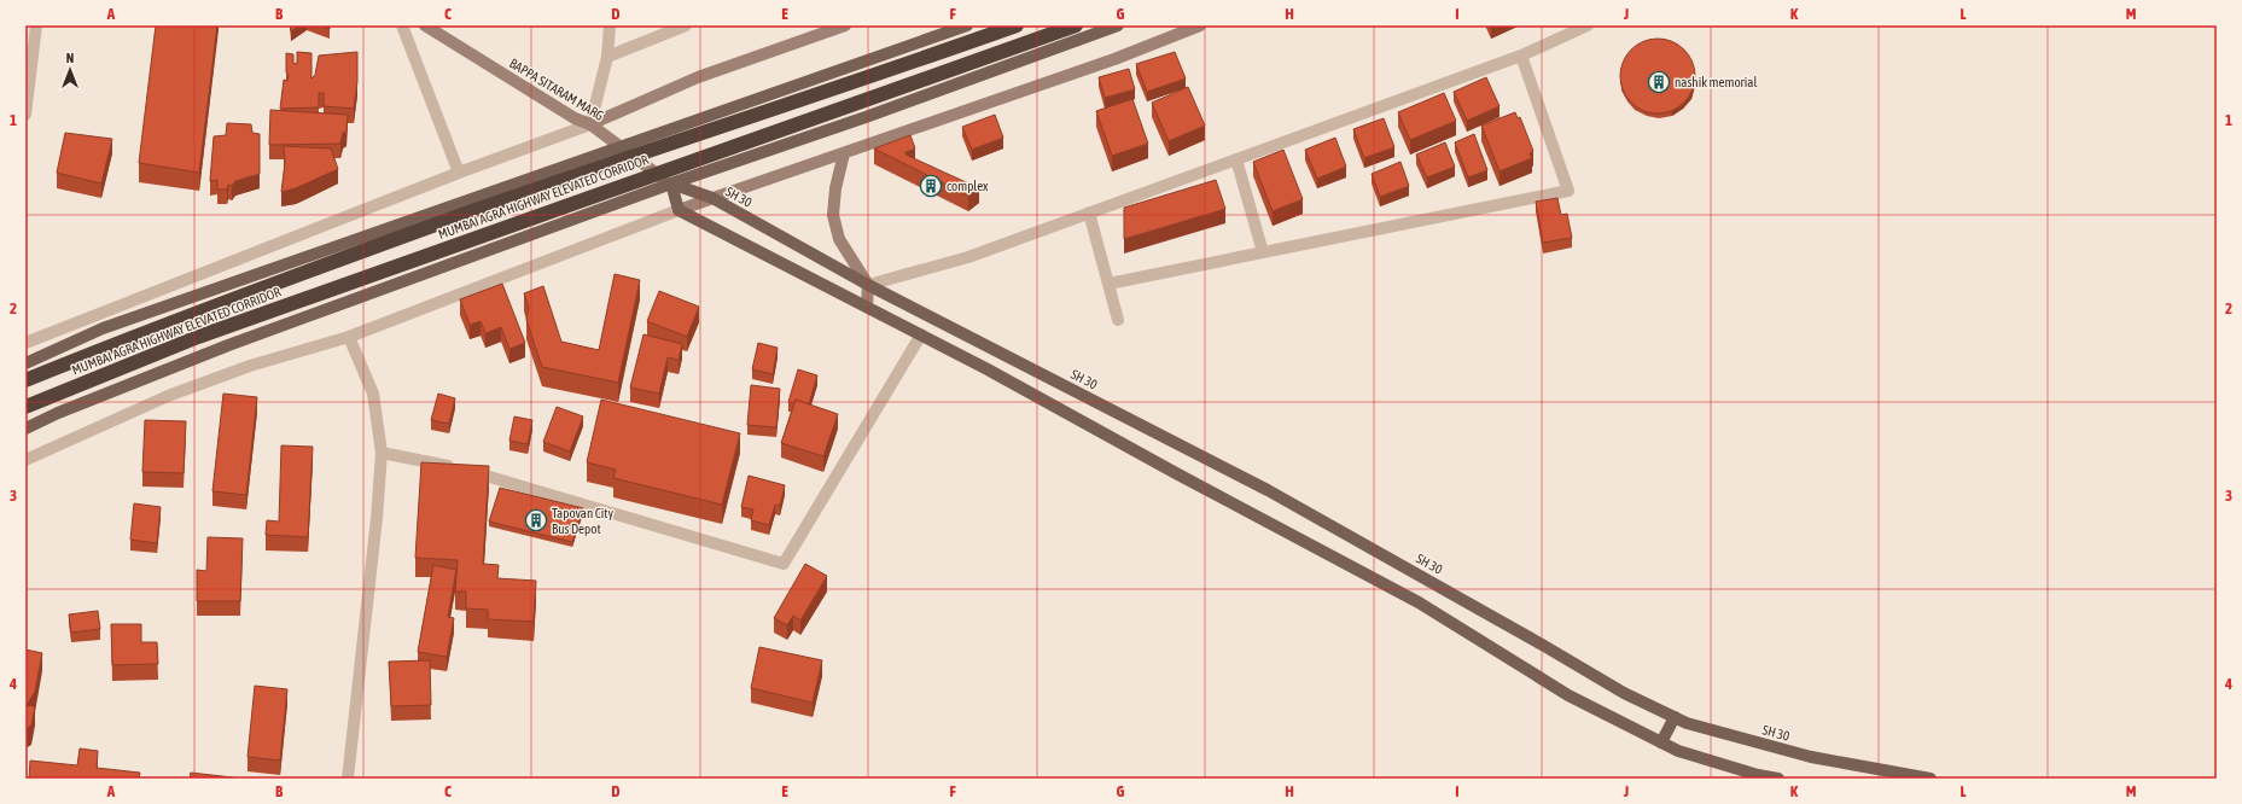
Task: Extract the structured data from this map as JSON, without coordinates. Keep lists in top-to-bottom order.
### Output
{
  "streets": {
    "highway": ["MUMBAI AGRA HIGHWAY ELEVATED CORRIDOR"],
    "main road": ["SH 30"],
    "street": ["BAPPA SITARAM MARG"]
  },
  "crossings": [
    ["BAPPA SITARAM MARG", "SH 30"]
  ],
  "places": {
    "building": ["nashik memorial", "complex", "Tapovan City Bus Depot"]
  },
  "north": "top",
  "grid": {
    "columns": [
      "A",
      "B",
      "C",
      "D",
      "E",
      "F",
      "G",
      "H",
      "I",
      "J",
      "K",
      "L",
      "M"
    ],
    "rows": [
      "1",
      "2",
      "3",
      "4"
    ]
  }
}
